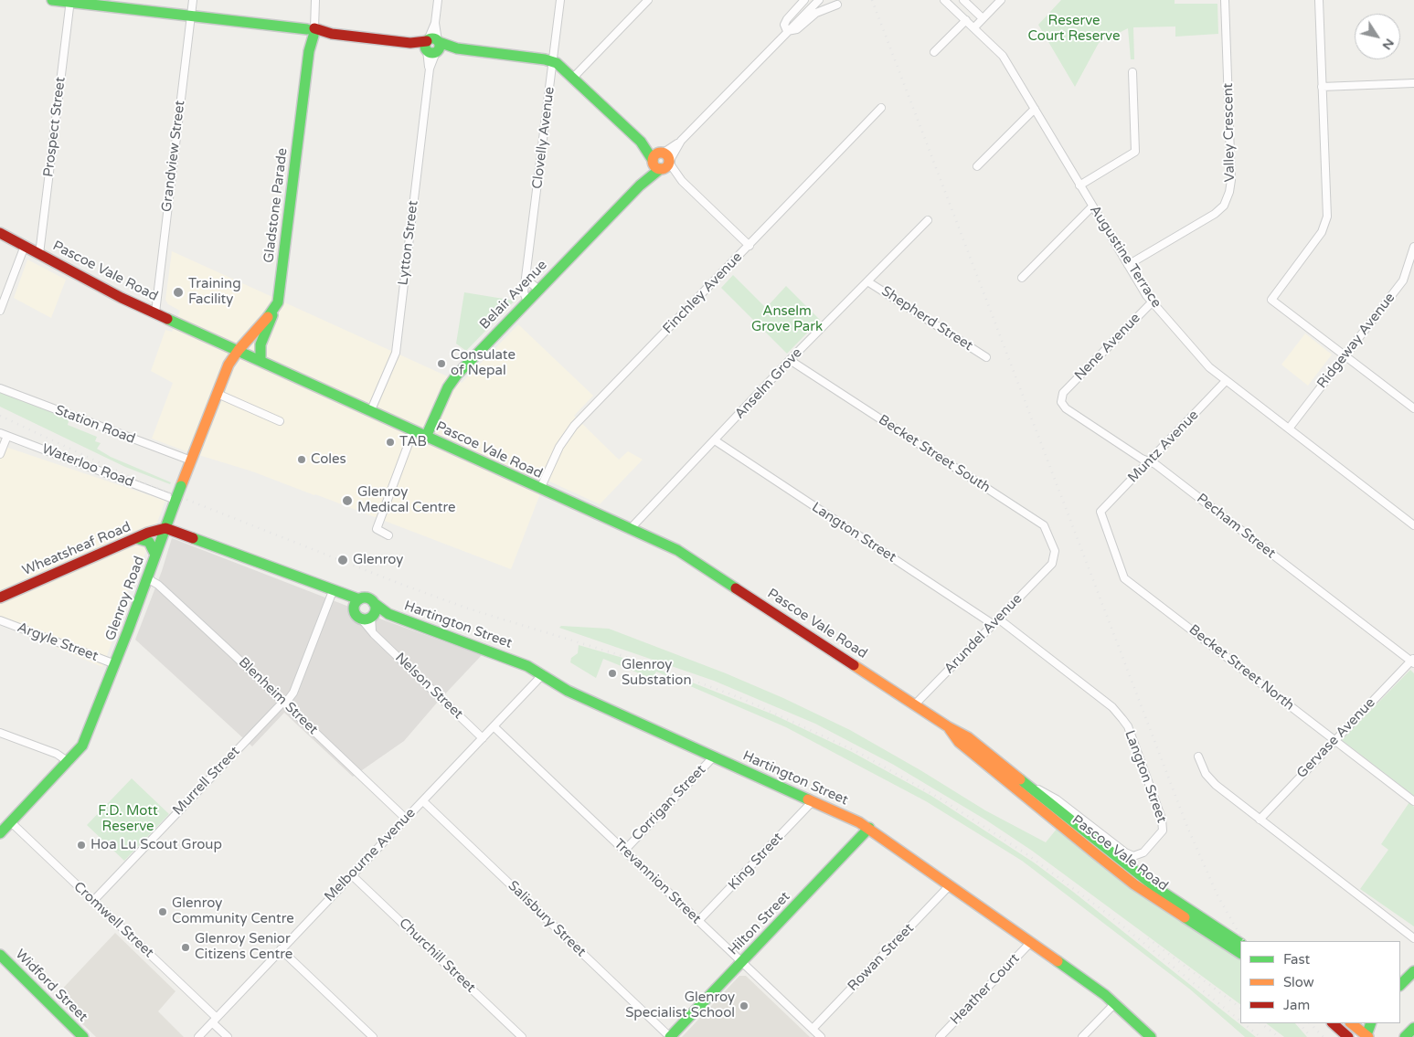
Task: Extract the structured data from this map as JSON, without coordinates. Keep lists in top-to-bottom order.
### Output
{
  "streets": {
    "main road": [
      "Gladstone Parade",
      "Pascoe Vale Road",
      "Belair Avenue",
      "Wheatsheaf Road",
      "Glenroy Road",
      "Hartington Street",
      "Hilton Street",
      "Widford Street"
    ],
    "street": [
      "Prospect Street",
      "Valley Crescent",
      "Clovelly Avenue",
      "Grandview Street",
      "Lytton Street",
      "Augustine Terrace",
      "Finchley Avenue",
      "Shepherd Street",
      "Ridgeway Avenue",
      "Nene Avenue",
      "Anselm Grove",
      "Station Road",
      "Muntz Avenue",
      "Becket Street South",
      "Waterloo Road",
      "Pecham Street",
      "Langton Street",
      "Arundel Avenue",
      "Argyle Street",
      "Becket Street North",
      "Nelson Street",
      "Blenheim Street",
      "Gervase Avenue",
      "Murrell Street",
      "Corrigan Street",
      "Melbourne Avenue",
      "King Street",
      "Trevannion Street",
      "Salisbury Street",
      "Cromwell Street",
      "Churchill Street",
      "Rowan Street",
      "Heather Court"
    ]
  },
  "crossings": [
    ["Prospect Street", "Pascoe Vale Road"],
    ["Valley Crescent", "Augustine Terrace"],
    ["Clovelly Avenue", "Belair Avenue"],
    ["Grandview Street", "Pascoe Vale Road"],
    ["Gladstone Parade", "Pascoe Vale Road"],
    ["Gladstone Parade", "Glenroy Road"],
    ["Lytton Street", "Pascoe Vale Road"],
    ["Augustine Terrace", "Ridgeway Avenue"],
    ["Augustine Terrace", "Nene Avenue"],
    ["Augustine Terrace", "Muntz Avenue"],
    ["Pascoe Vale Road", "Finchley Avenue"],
    ["Pascoe Vale Road", "Belair Avenue"],
    ["Pascoe Vale Road", "Anselm Grove"],
    ["Pascoe Vale Road", "Langton Street"],
    ["Pascoe Vale Road", "Glenroy Road"],
    ["Pascoe Vale Road", "Arundel Avenue"],
    ["Shepherd Street", "Anselm Grove"],
    ["Nene Avenue", "Pecham Street"],
    ["Anselm Grove", "Becket Street South"],
    ["Anselm Grove", "Langton Street"],
    ["Station Road", "Glenroy Road"],
    ["Muntz Avenue", "Pecham Street"],
    ["Muntz Avenue", "Becket Street North"],
    ["Becket Street South", "Arundel Avenue"],
    ["Waterloo Road", "Glenroy Road"],
    ["Pecham Street", "Gervase Avenue"],
    ["Langton Street", "Arundel Avenue"],
    ["Wheatsheaf Road", "Glenroy Road"],
    ["Glenroy Road", "Argyle Street"],
    ["Glenroy Road", "Blenheim Street"],
    ["Glenroy Road", "Cromwell Street"],
    ["Hartington Street", "Nelson Street"],
    ["Hartington Street", "Corrigan Street"],
    ["Hartington Street", "Melbourne Avenue"],
    ["Hartington Street", "King Street"],
    ["Hartington Street", "Hilton Street"],
    ["Hartington Street", "Rowan Street"],
    ["Hartington Street", "Heather Court"],
    ["Becket Street North", "Gervase Avenue"],
    ["Nelson Street", "Melbourne Avenue"],
    ["Blenheim Street", "Murrell Street"],
    ["Blenheim Street", "Melbourne Avenue"],
    ["Murrell Street", "Cromwell Street"],
    ["Corrigan Street", "Trevannion Street"],
    ["Melbourne Avenue", "Trevannion Street"],
    ["Melbourne Avenue", "Salisbury Street"],
    ["Melbourne Avenue", "Cromwell Street"],
    ["Melbourne Avenue", "Churchill Street"],
    ["King Street", "Trevannion Street"],
    ["Trevannion Street", "Hilton Street"],
    ["Trevannion Street", "Rowan Street"],
    ["Salisbury Street", "Hilton Street"]
  ],
  "parks": ["Reserve Court Reserve", "Anselm Grove Park", "F.D. Mott Reserve"],
  "places": [
    "Training Facility",
    "Consulate of Nepal",
    "TAB",
    "Coles",
    "Glenroy Medical Centre",
    "Glenroy",
    "Glenroy Substation",
    "Hoa Lu Scout Group",
    "Glenroy Community Centre",
    "Glenroy Senior Citizens Centre",
    "Glenroy Specialist School"
  ],
  "legend": ["Fast", "Slow", "Jam"],
  "north": "bottom right"
}
